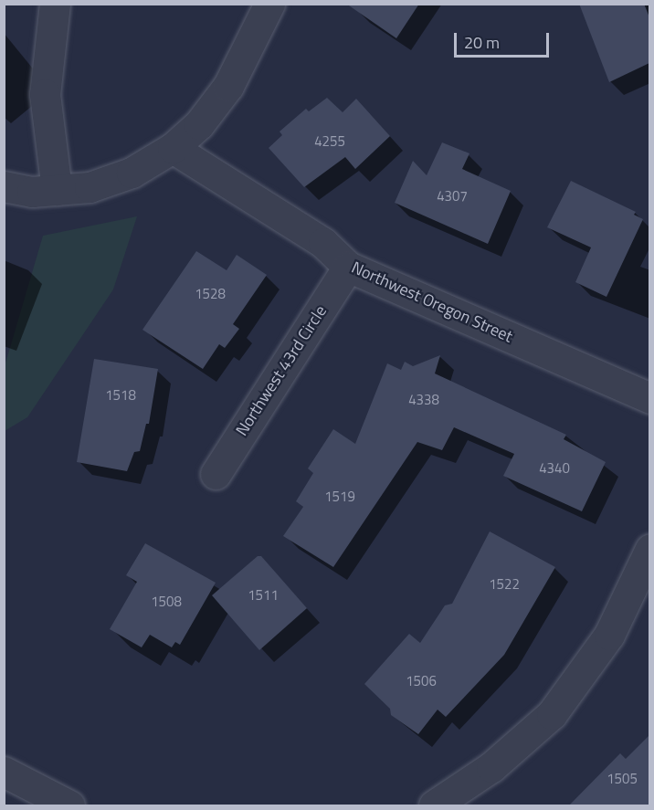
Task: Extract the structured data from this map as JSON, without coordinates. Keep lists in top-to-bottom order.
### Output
{
  "streets": {
    "street": ["Northwest Oregon Street", "Northwest 43rd Circle"]
  },
  "crossings": [
    ["Northwest Oregon Street", "Northwest 43rd Circle"]
  ],
  "house_numbers": [
    "4255",
    "4307",
    "1528",
    "1518",
    "4338",
    "4340",
    "1519",
    "1522",
    "1511",
    "1508",
    "1506",
    "1505"
  ],
  "scale_bar": "20 m"
}
